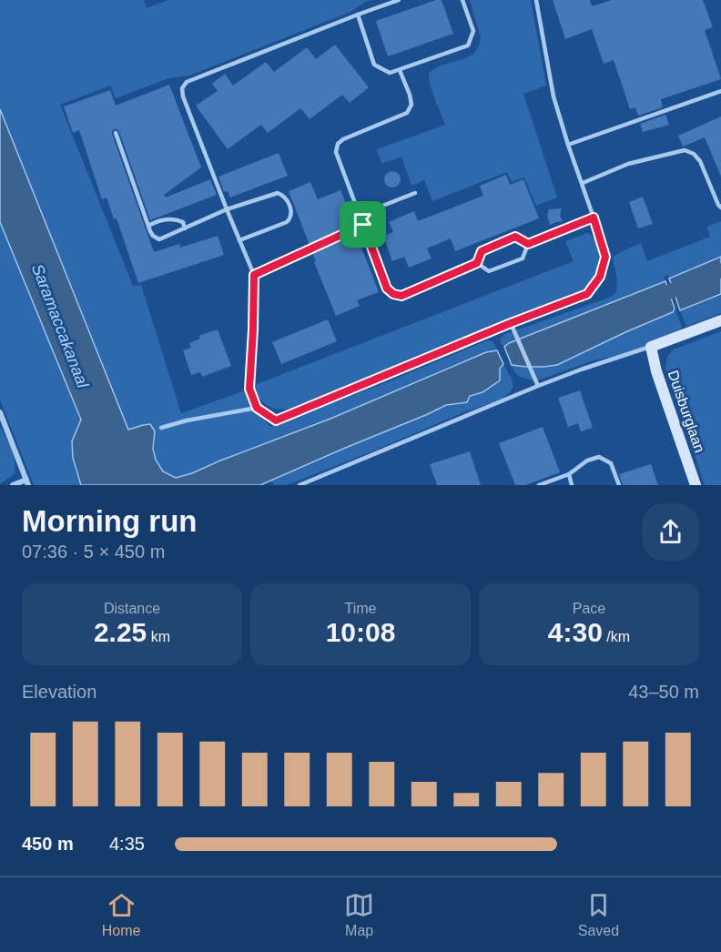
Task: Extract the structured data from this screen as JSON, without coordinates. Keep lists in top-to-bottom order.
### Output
{
  "streets": {
    "street": ["Duisburglaan"]
  },
  "water": ["Saramaccakanaal"],
  "page": {
    "heading": ["Morning run", "07:36 · 5 × 450 m"],
    "stats": [
      ["Distance", "2.25 km"],
      ["Time", "10:08"],
      ["Pace", "4:30 /km"]
    ],
    "chart": ["Elevation", "43–50 m"],
    "list": [
      {
        "name": "450 m",
        "note": "4:35"
      }
    ],
    "tabs": ["Home", "Map", "Saved"]
  }
}
